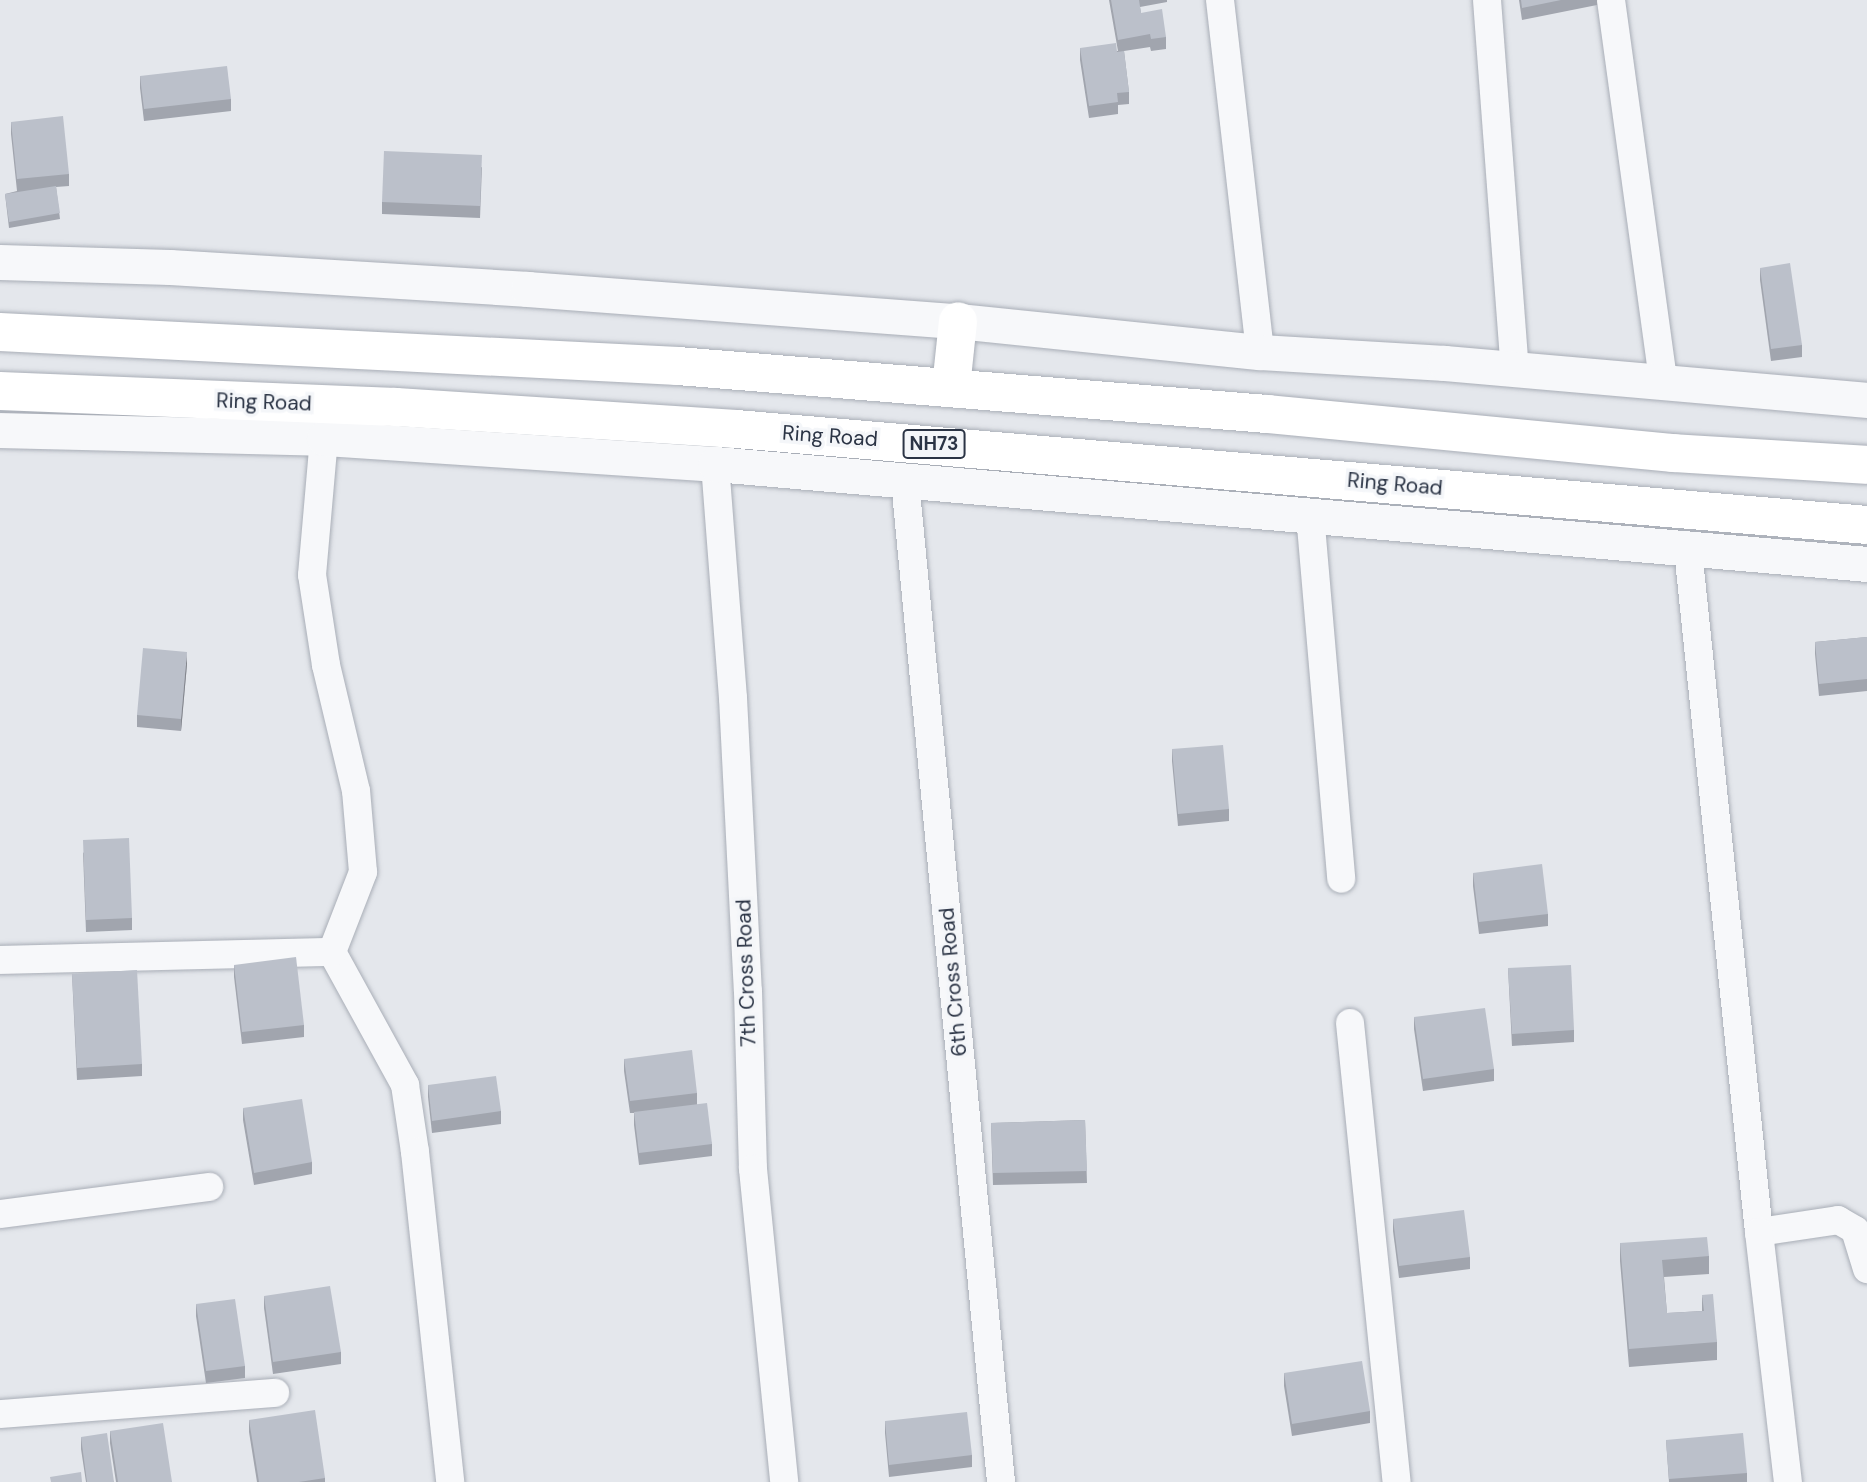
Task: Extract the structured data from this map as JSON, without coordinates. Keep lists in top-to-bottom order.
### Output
{
  "streets": {
    "highway": ["Ring Road", "NH73"],
    "street": ["7th Cross Road", "6th Cross Road"]
  }
}
